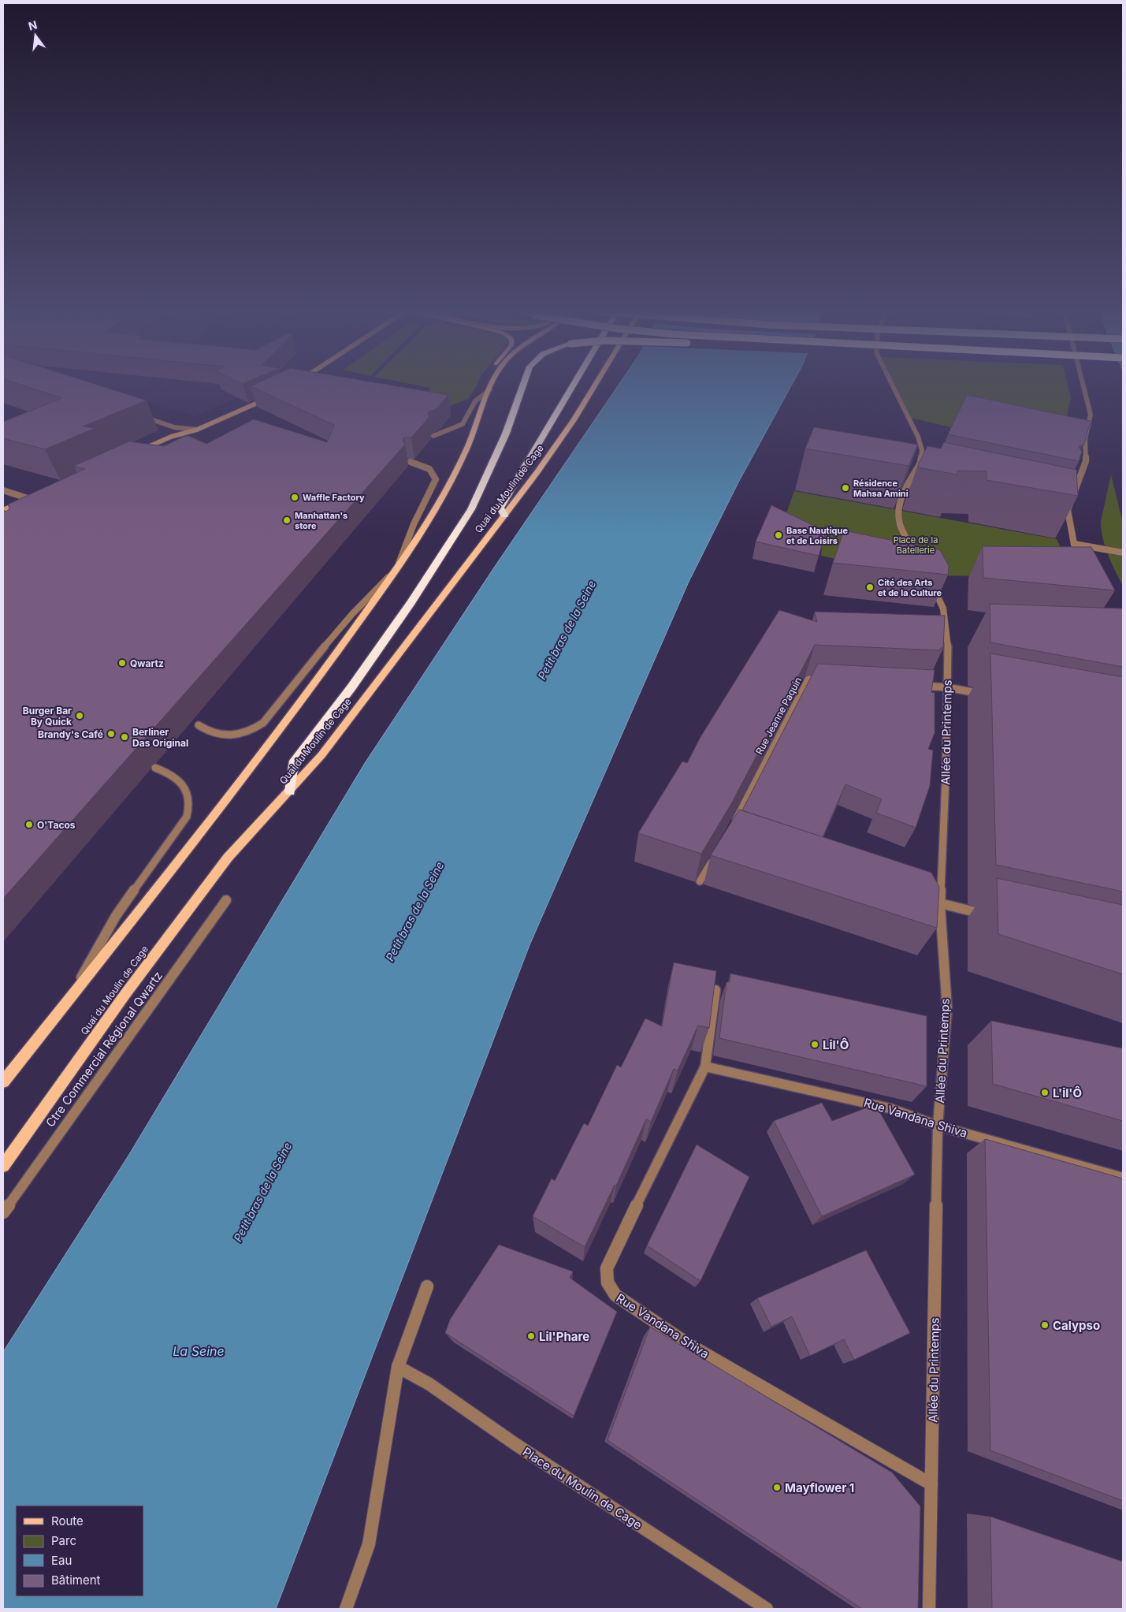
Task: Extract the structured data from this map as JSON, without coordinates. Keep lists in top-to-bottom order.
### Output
{
  "streets": {
    "main road": ["Quai du Moulin de Cage"],
    "street": [
      "Rue Jeanne Paquin",
      "Allée du Printemps",
      "Ctre Commercial Régional Qwartz",
      "Rue Vandana Shiva",
      "Place du Moulin de Cage"
    ]
  },
  "crossings": [
    ["Allée du Printemps", "Rue Vandana Shiva"]
  ],
  "water": ["Petit bras de la Seine", "La Seine"],
  "parks": ["Place de la Batellerie"],
  "places": [
    "Résidence Mahsa Amini",
    "Waffle Factory",
    "Manhattan's store",
    "Base Nautique et de Loisirs",
    "Cité des Arts et de la Culture",
    "Qwartz",
    "Burger Bar By Quick",
    "Brandy's Café",
    "Berliner Das Original",
    "O'Tacos",
    "Lil'Ô",
    "L'il'Ô",
    "Calypso",
    "Lil'Phare",
    "Mayflower 1"
  ],
  "legend": [
    "Route",
    "Parc",
    "Eau",
    "Bâtiment"
  ],
  "north": "top"
}
